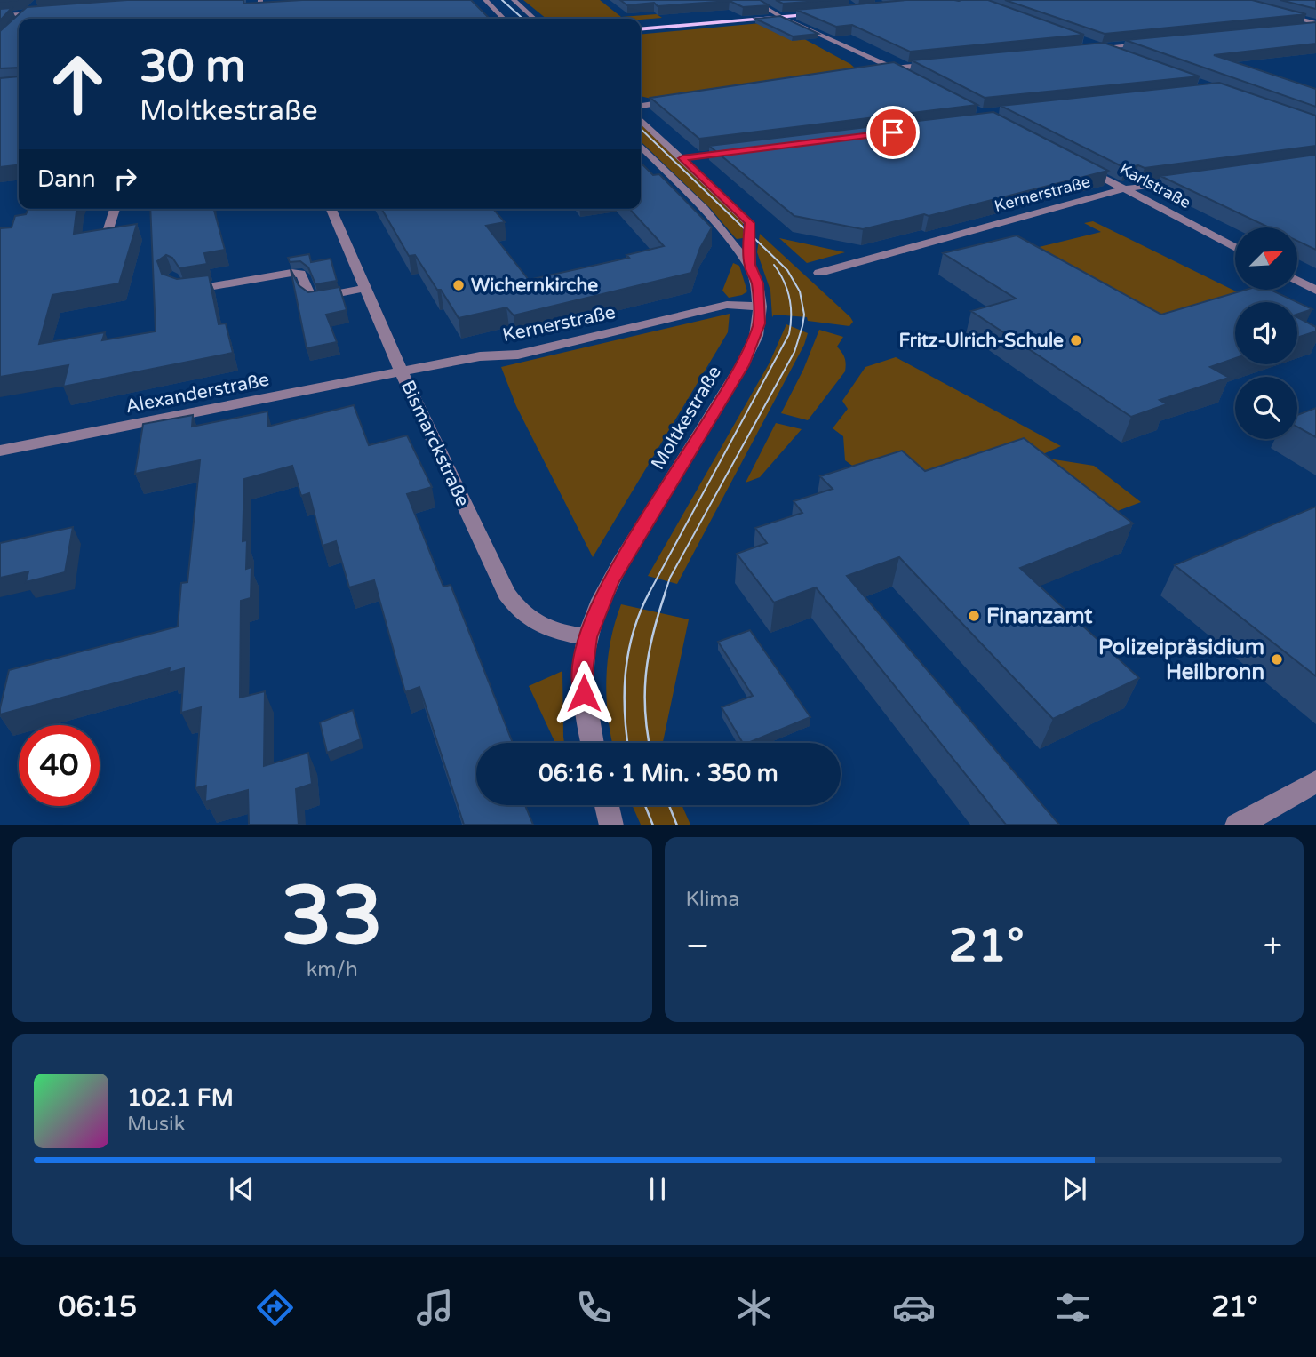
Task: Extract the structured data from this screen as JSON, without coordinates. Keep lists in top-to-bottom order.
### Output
{
  "streets": {
    "street": [
      "Karlstraße",
      "Kernerstraße",
      "Alexanderstraße",
      "Moltkestraße",
      "Bismarckstraße"
    ]
  },
  "crossings": [
    ["Karlstraße", "Kernerstraße"],
    ["Kernerstraße", "Alexanderstraße"],
    ["Kernerstraße", "Moltkestraße"],
    ["Kernerstraße", "Bismarckstraße"],
    ["Alexanderstraße", "Bismarckstraße"],
    ["Moltkestraße", "Bismarckstraße"]
  ],
  "places": [
    "Wichernkirche",
    "Fritz-Ulrich-Schule",
    "Finanzamt",
    "Polizeipräsidium Heilbronn"
  ],
  "north": "top right",
  "page": {
    "turn": ["30 m", "Moltkestraße"],
    "then": "Dann",
    "limit": "40",
    "trip": "06:16 · 1 Min. · 350 m",
    "tile": [
      ["33", "km/h"],
      "Klima"
    ],
    "heat": ["−", "21°", "+"],
    "song": ["102.1 FM", "Musik"],
    "tabs": ["06:15", "21°"]
  }
}
